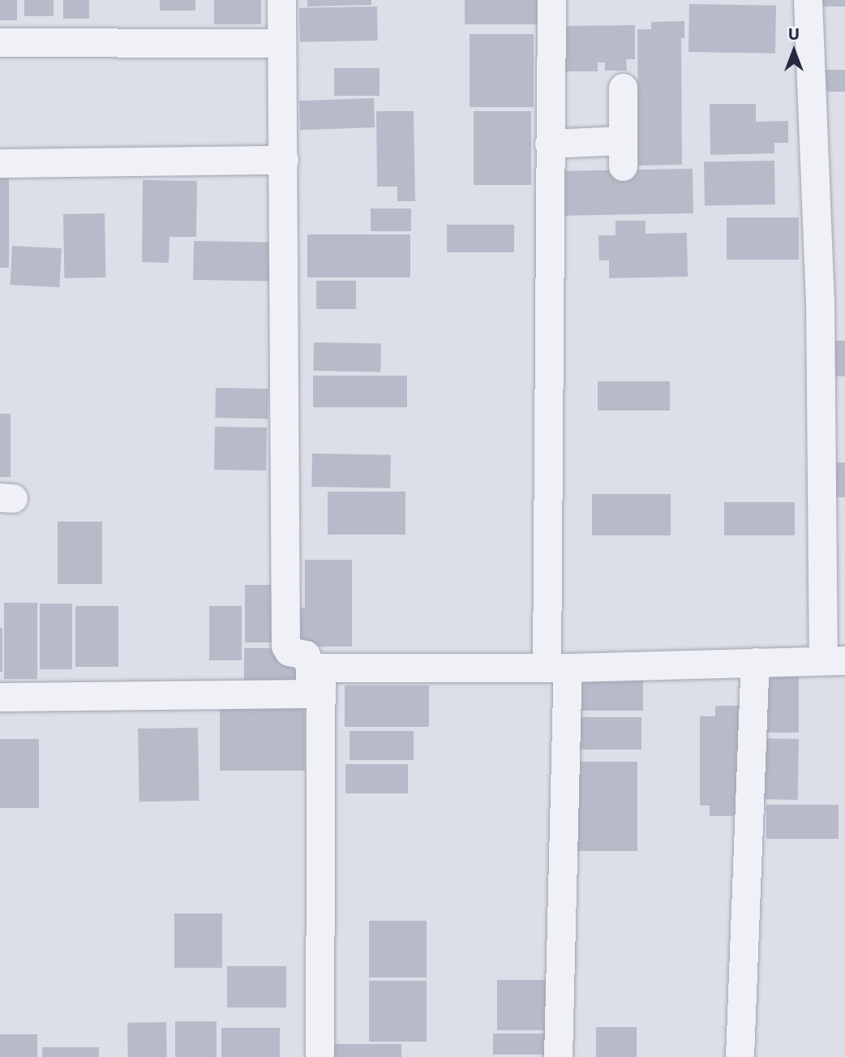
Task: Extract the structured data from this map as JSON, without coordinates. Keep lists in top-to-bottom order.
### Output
{
  "north": "top"
}
